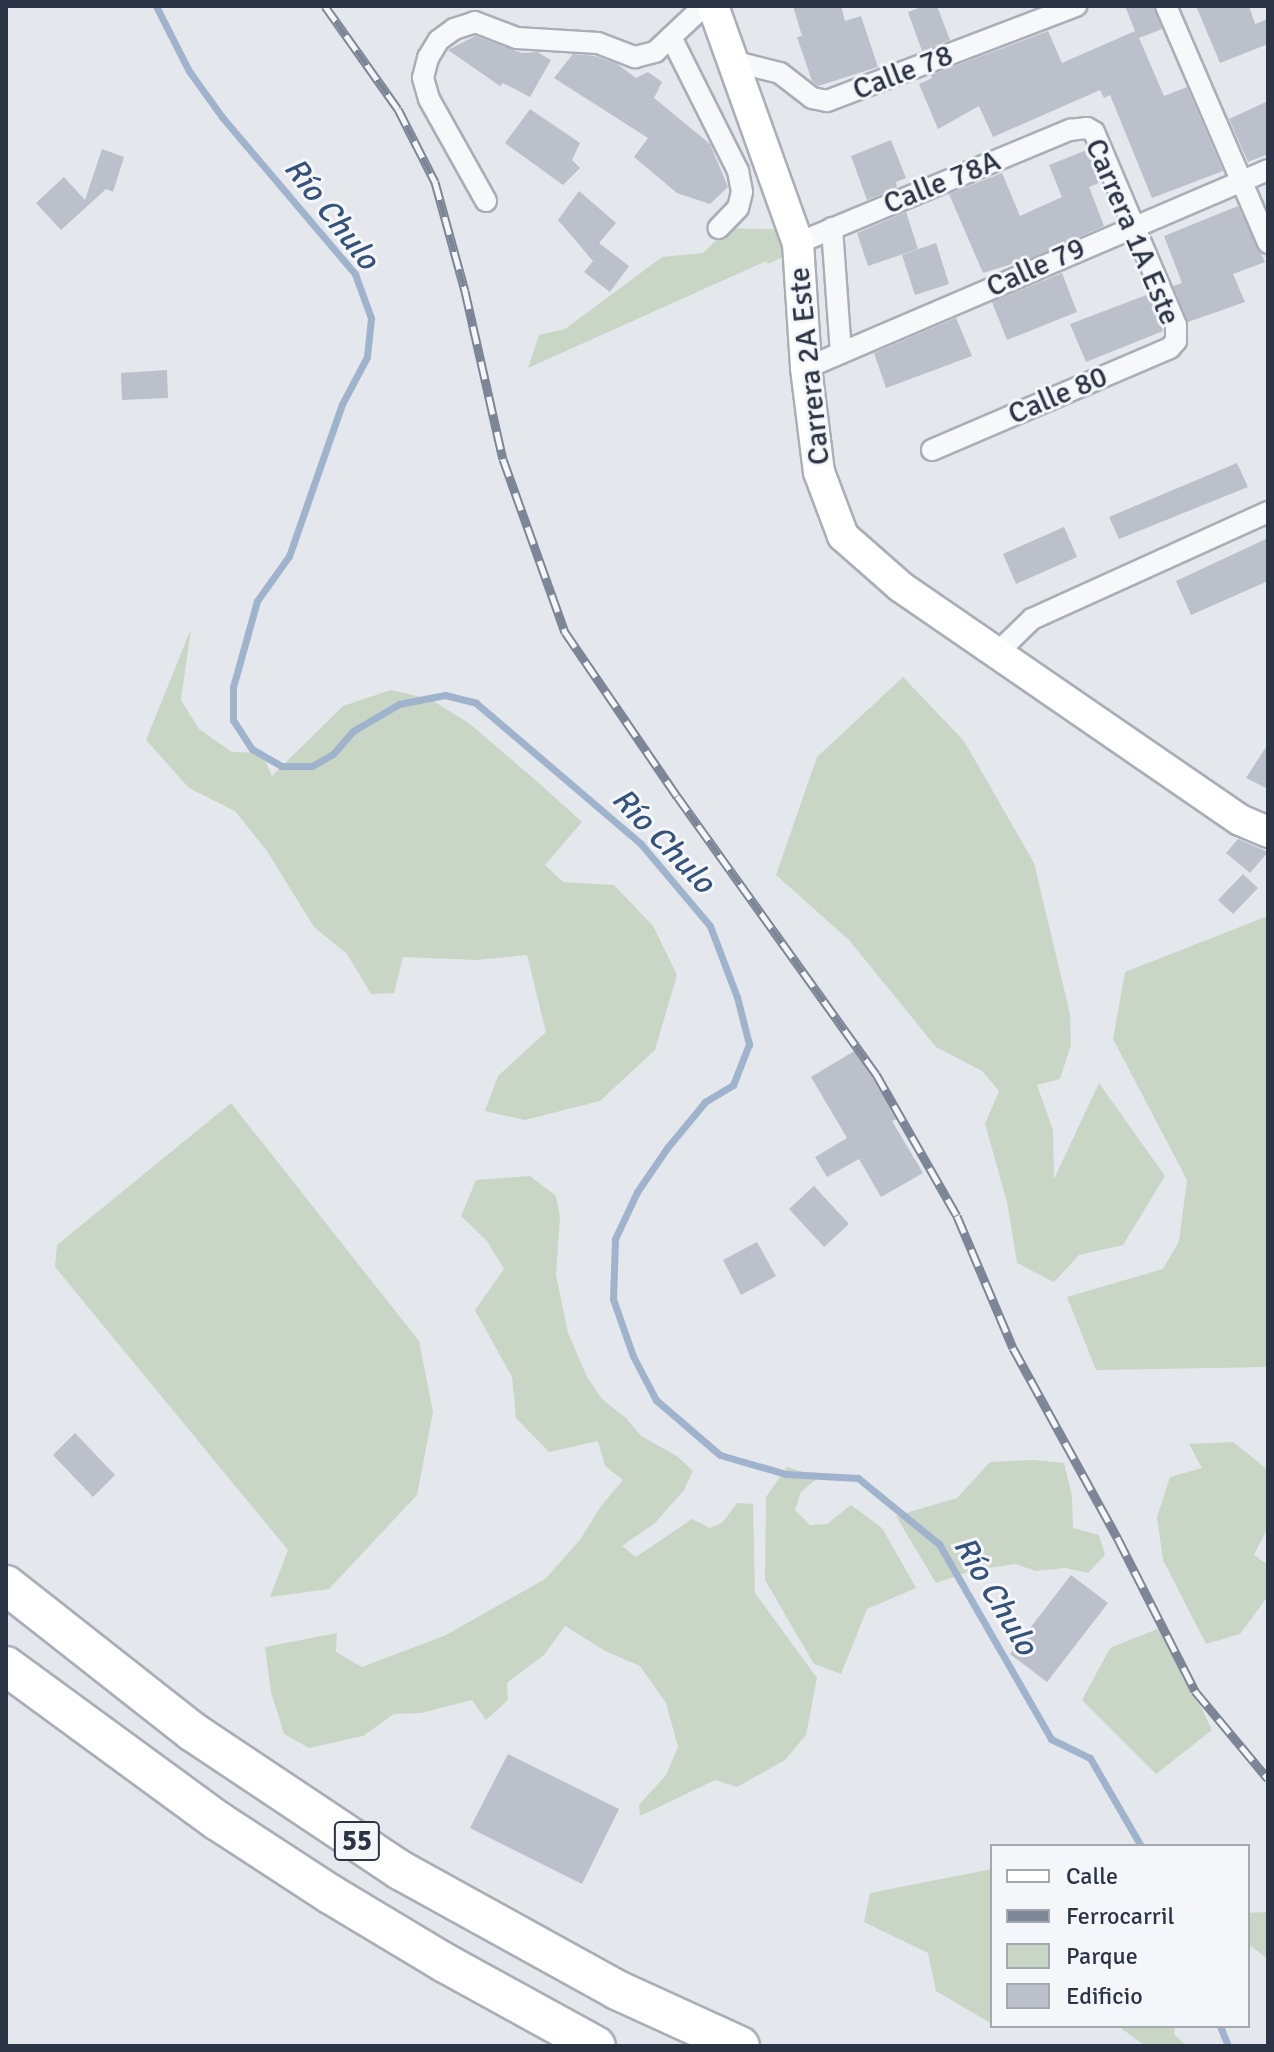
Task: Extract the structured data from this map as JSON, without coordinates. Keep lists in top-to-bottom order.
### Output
{
  "streets": {
    "highway": ["55"],
    "street": [
      "Calle 78",
      "Calle 78A",
      "Carrera 1A Este",
      "Calle 79",
      "Carrera 2A Este",
      "Calle 80"
    ]
  },
  "crossings": [
    ["Calle 78", "Carrera 2A Este"],
    ["Calle 78A", "Carrera 1A Este"],
    ["Calle 78A", "Carrera 2A Este"],
    ["Carrera 1A Este", "Calle 79"],
    ["Carrera 1A Este", "Calle 80"],
    ["Calle 79", "Carrera 2A Este"]
  ],
  "water": ["Río Chulo"],
  "legend": [
    "Calle",
    "Ferrocarril",
    "Parque",
    "Edificio"
  ]
}
